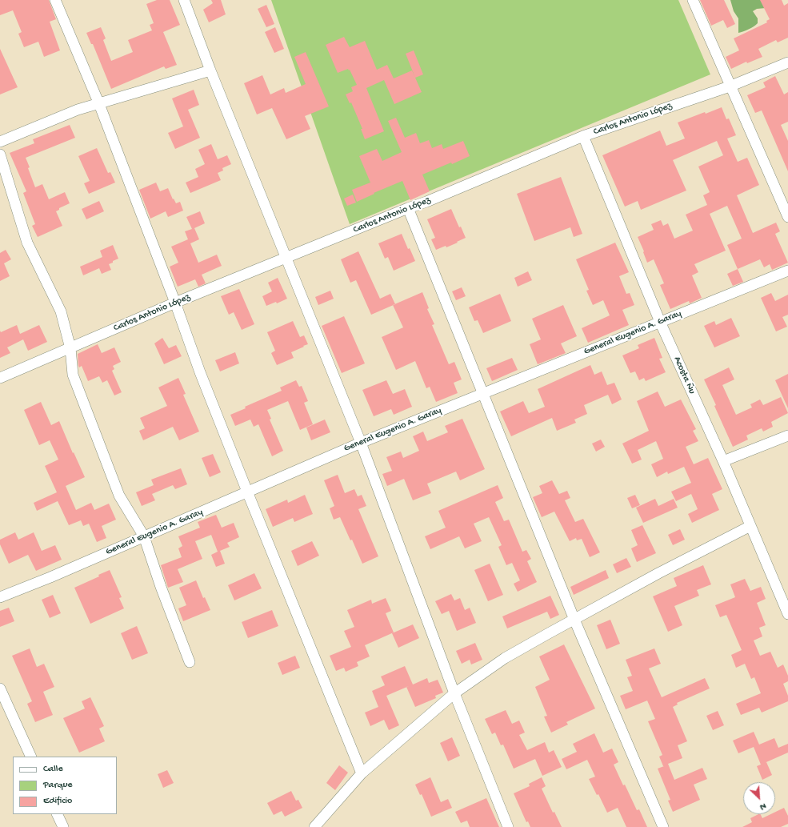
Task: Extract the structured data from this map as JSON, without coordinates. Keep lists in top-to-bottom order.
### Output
{
  "streets": {
    "street": ["Carlos Antonio López", "General Eugenio A. Garay", "Acosta Ñu"]
  },
  "crossings": [
    ["Carlos Antonio López", "Acosta Ñu"],
    ["General Eugenio A. Garay", "Acosta Ñu"]
  ],
  "legend": ["Calle", "Parque", "Edificio"],
  "north": "bottom right"
}
